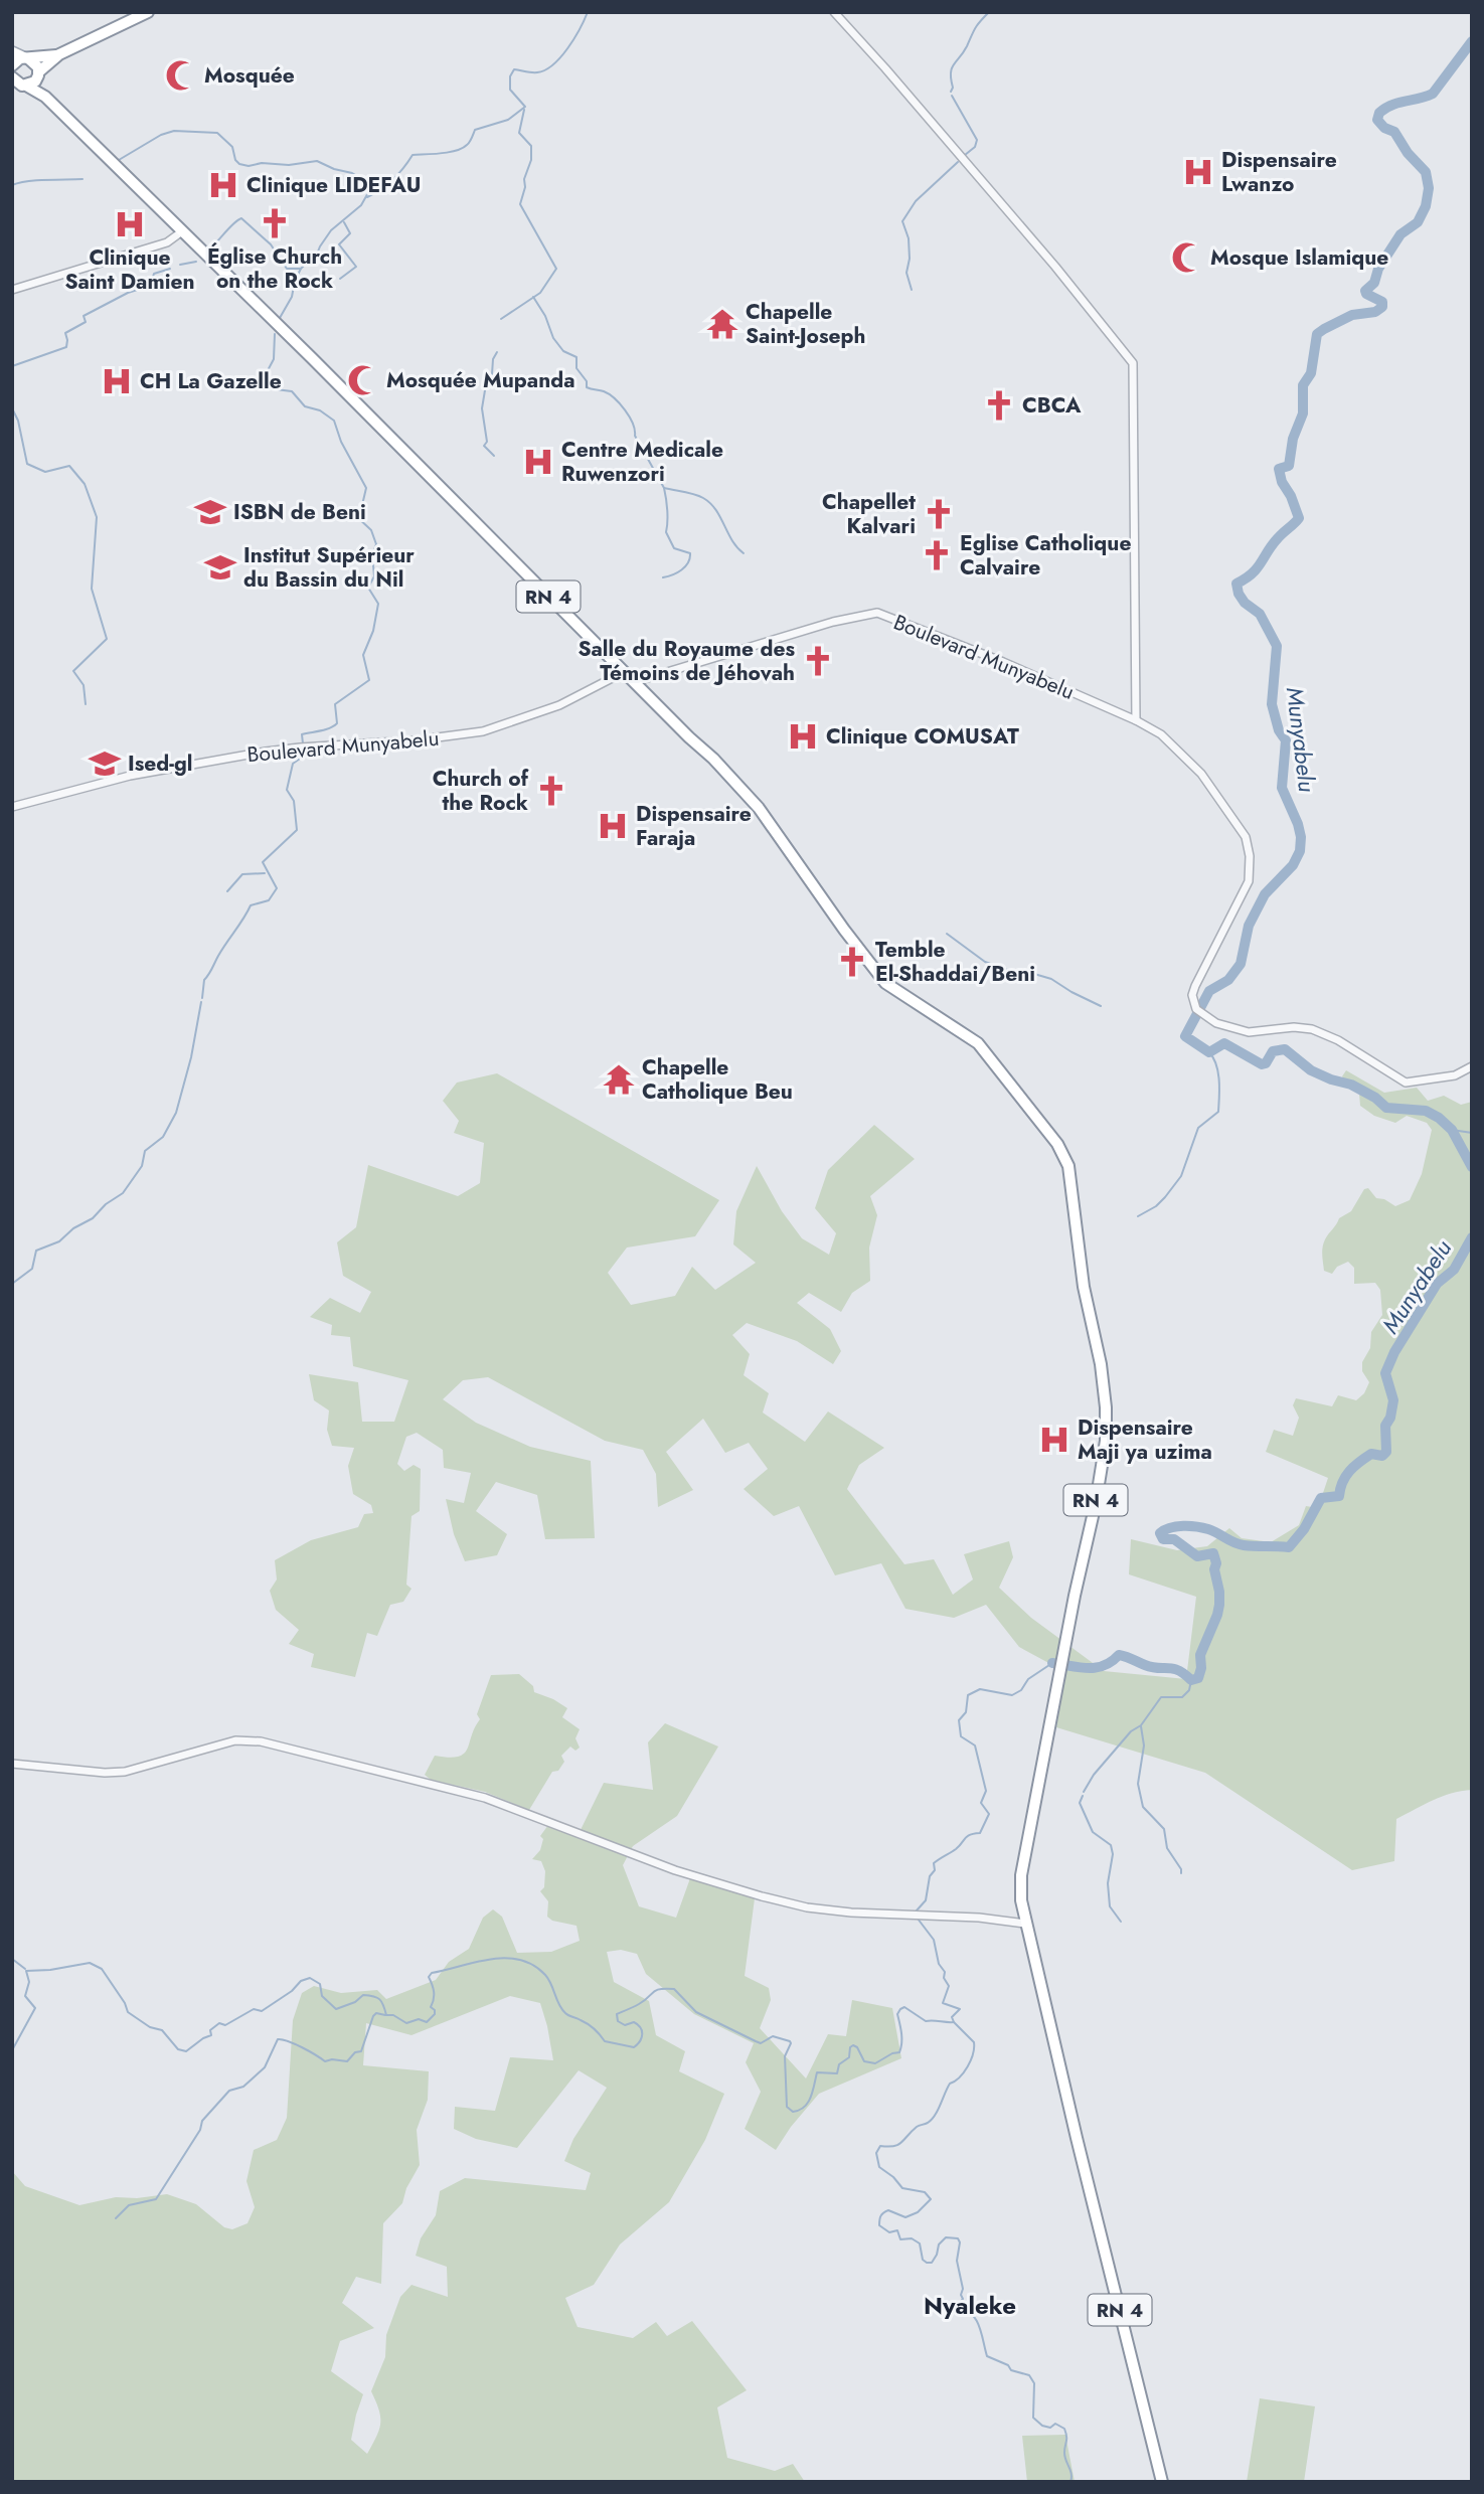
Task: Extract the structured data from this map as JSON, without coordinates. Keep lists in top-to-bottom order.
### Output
{
  "streets": {
    "highway": ["RN 4"],
    "street": ["Boulevard Munyabelu"]
  },
  "crossings": [
    ["RN 4", "Boulevard Munyabelu"]
  ],
  "districts": ["Nyaleke"],
  "water": ["Munyabelu"],
  "places": {
    "mosque": ["Mosquée", "Mosque Islamique", "Mosquée Mupanda"],
    "hospital": [
      "Dispensaire Lwanzo",
      "Clinique LIDEFAU",
      "Clinique Saint Damien",
      "CH La Gazelle",
      "Centre Medicale Ruwenzori",
      "Clinique COMUSAT",
      "Dispensaire Faraja",
      "Dispensaire Maji ya uzima"
    ],
    "church": [
      "Église Church on the Rock",
      "CBCA",
      "Chapellet Kalvari",
      "Eglise Catholique Calvaire",
      "Salle du Royaume des Témoins de Jéhovah",
      "Church of the Rock",
      "Temble El-Shaddai/Beni"
    ],
    "temple": ["Chapelle Saint-Joseph", "Chapelle Catholique Beu"],
    "school or university": ["ISBN de Beni", "Institut Supérieur du Bassin du Nil", "Ised-gl"]
  }
}
